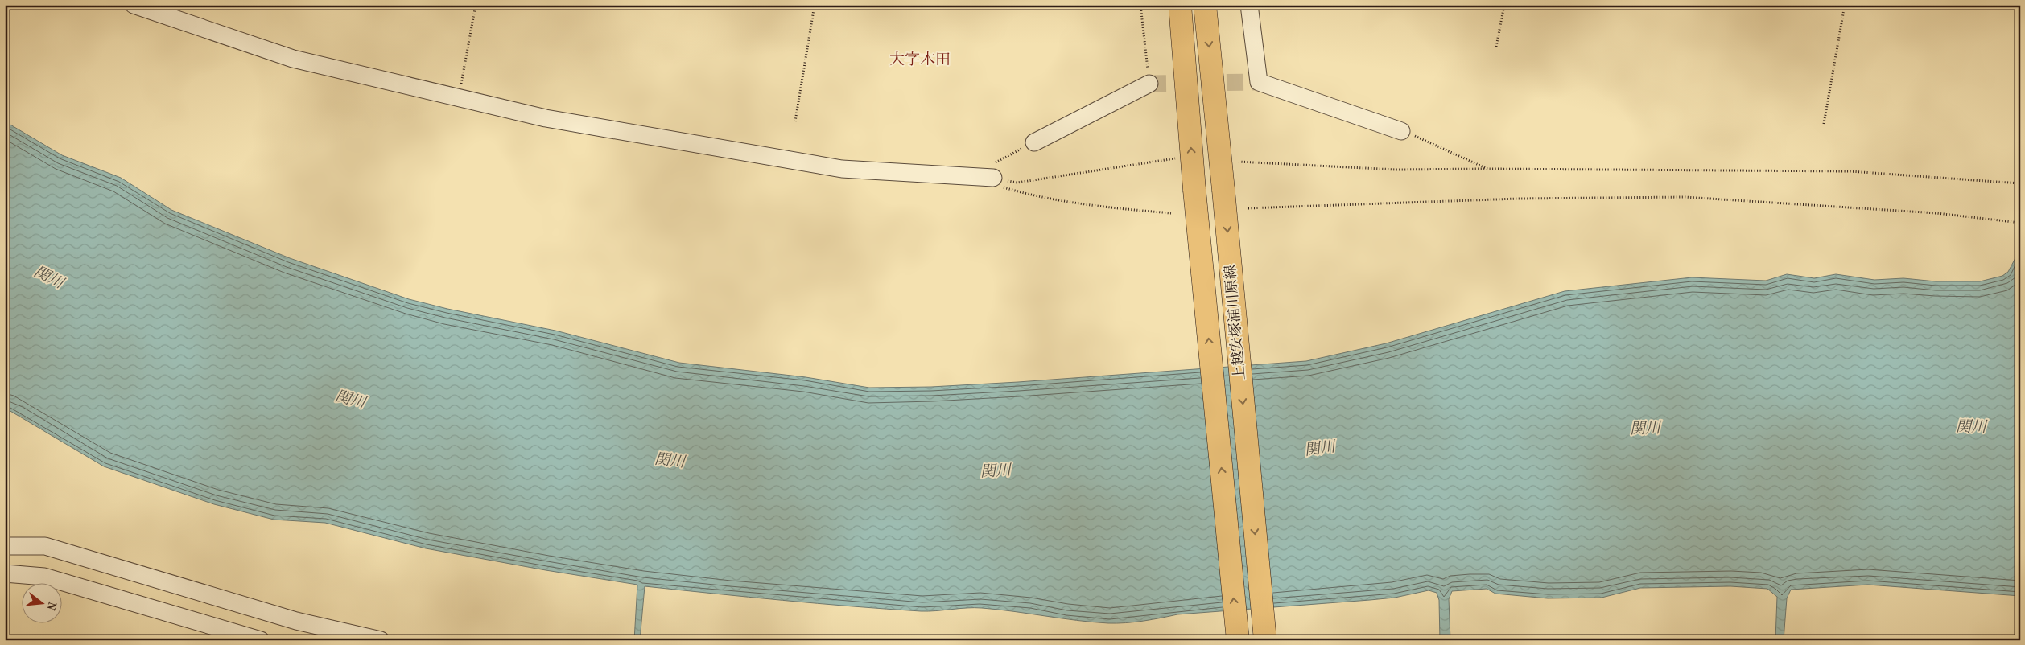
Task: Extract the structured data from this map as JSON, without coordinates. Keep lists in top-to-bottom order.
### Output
{
  "streets": {
    "main road": ["上越安塚浦川原線"]
  },
  "districts": ["大字木田"],
  "water": ["関川"],
  "north": "right"
}
